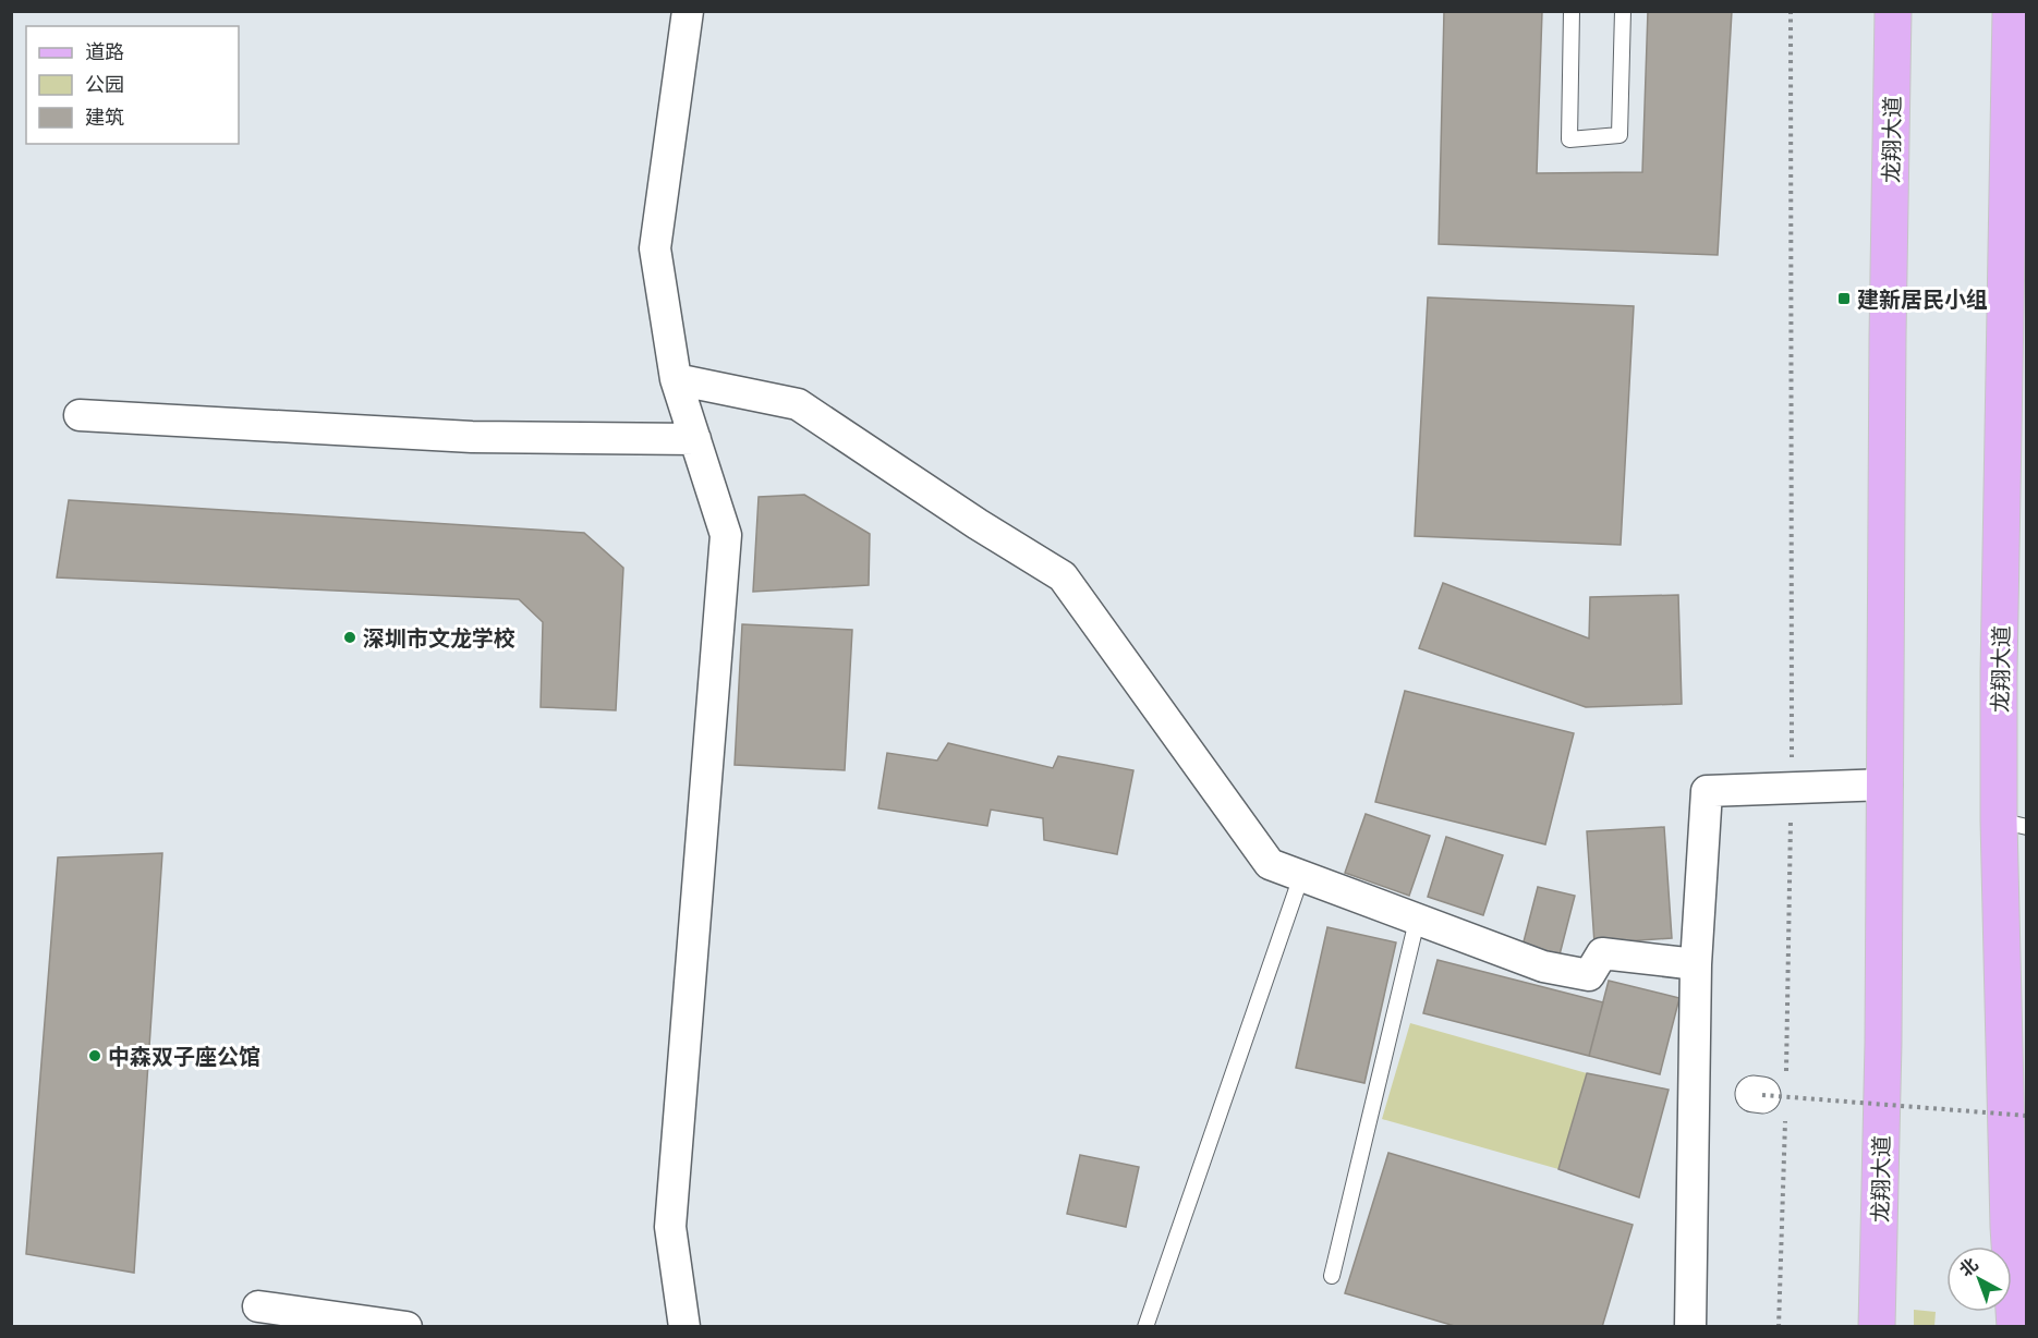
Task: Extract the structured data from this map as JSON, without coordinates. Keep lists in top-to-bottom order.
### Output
{
  "streets": {
    "main road": ["龙翔大道"]
  },
  "places": {
    "transit": ["建新居民小组"],
    "other": ["深圳市文龙学校", "中森双子座公馆"]
  },
  "legend": ["道路", "公园", "建筑"],
  "north": "top left"
}
